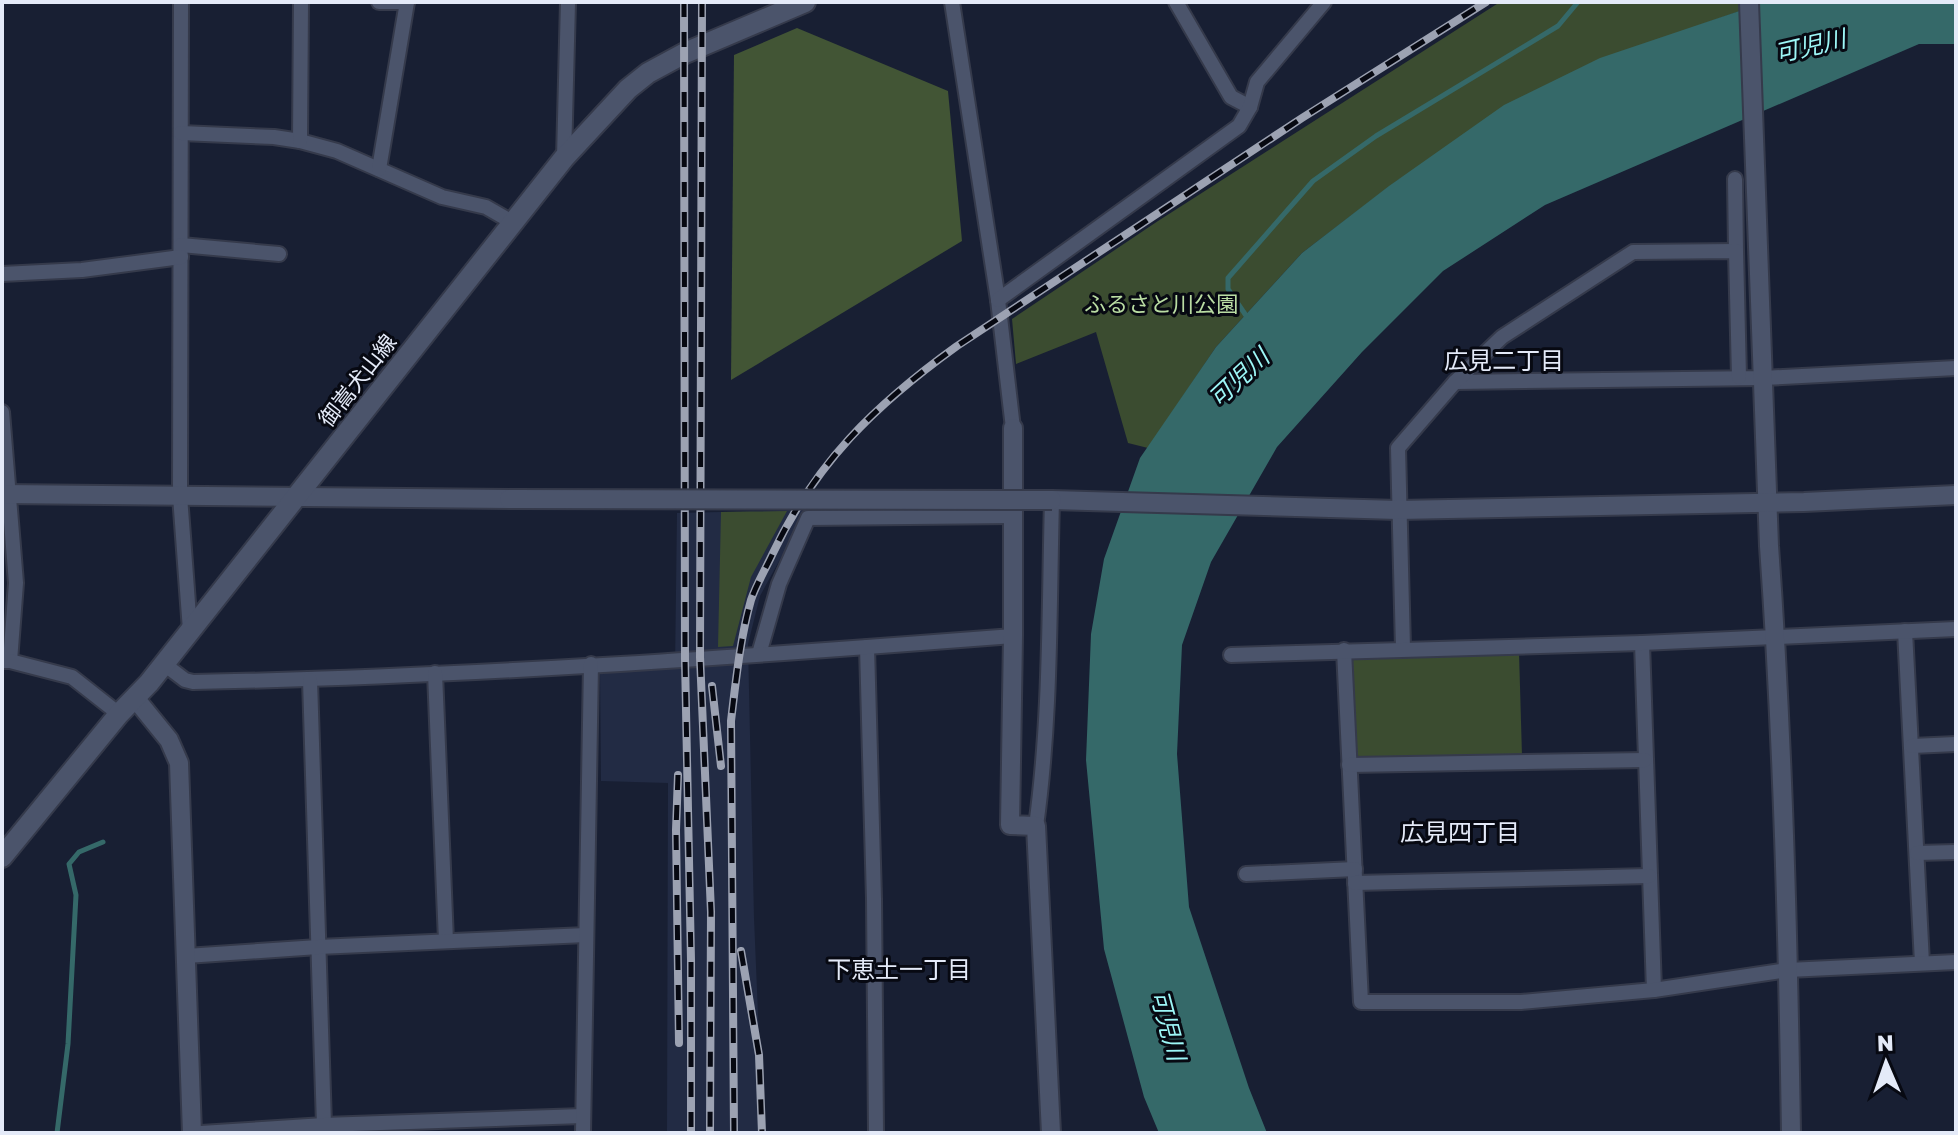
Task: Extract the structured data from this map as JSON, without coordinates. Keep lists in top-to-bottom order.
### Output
{
  "streets": {
    "main road": ["御嵩犬山線"]
  },
  "districts": ["広見二丁目", "広見四丁目", "下恵土一丁目"],
  "water": ["可児川"],
  "parks": ["ふるさと川公園"],
  "north": "top"
}
